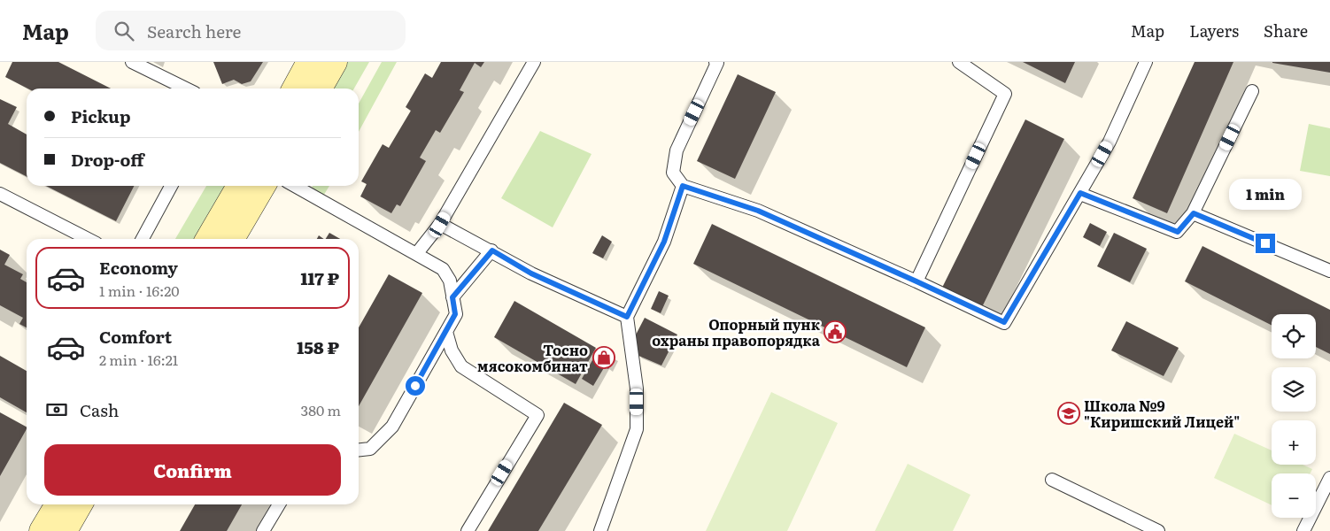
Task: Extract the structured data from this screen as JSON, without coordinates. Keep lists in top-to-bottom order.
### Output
{
  "places": {
    "public building": ["Опорный пунк охраны правопорядка"],
    "shop": ["Тосно мясокомбинат"],
    "school or university": ["Школа №9 \"Киришский Лицей\""]
  },
  "page": {
    "header": "Map",
    "search": "Search here",
    "nav": ["Map", "Layers", "Share"],
    "banner": ["Pickup", "Drop-off"],
    "bubble": "1 min",
    "list": [
      {
        "name": "Economy",
        "note": "1 min · 16:20",
        "value": "117 ₽"
      },
      {
        "name": "Comfort",
        "note": "2 min · 16:21",
        "value": "158 ₽"
      }
    ],
    "map_buttons": ["+", "−"],
    "pay": ["Cash", "380 m"],
    "buttons": "Confirm"
  }
}
